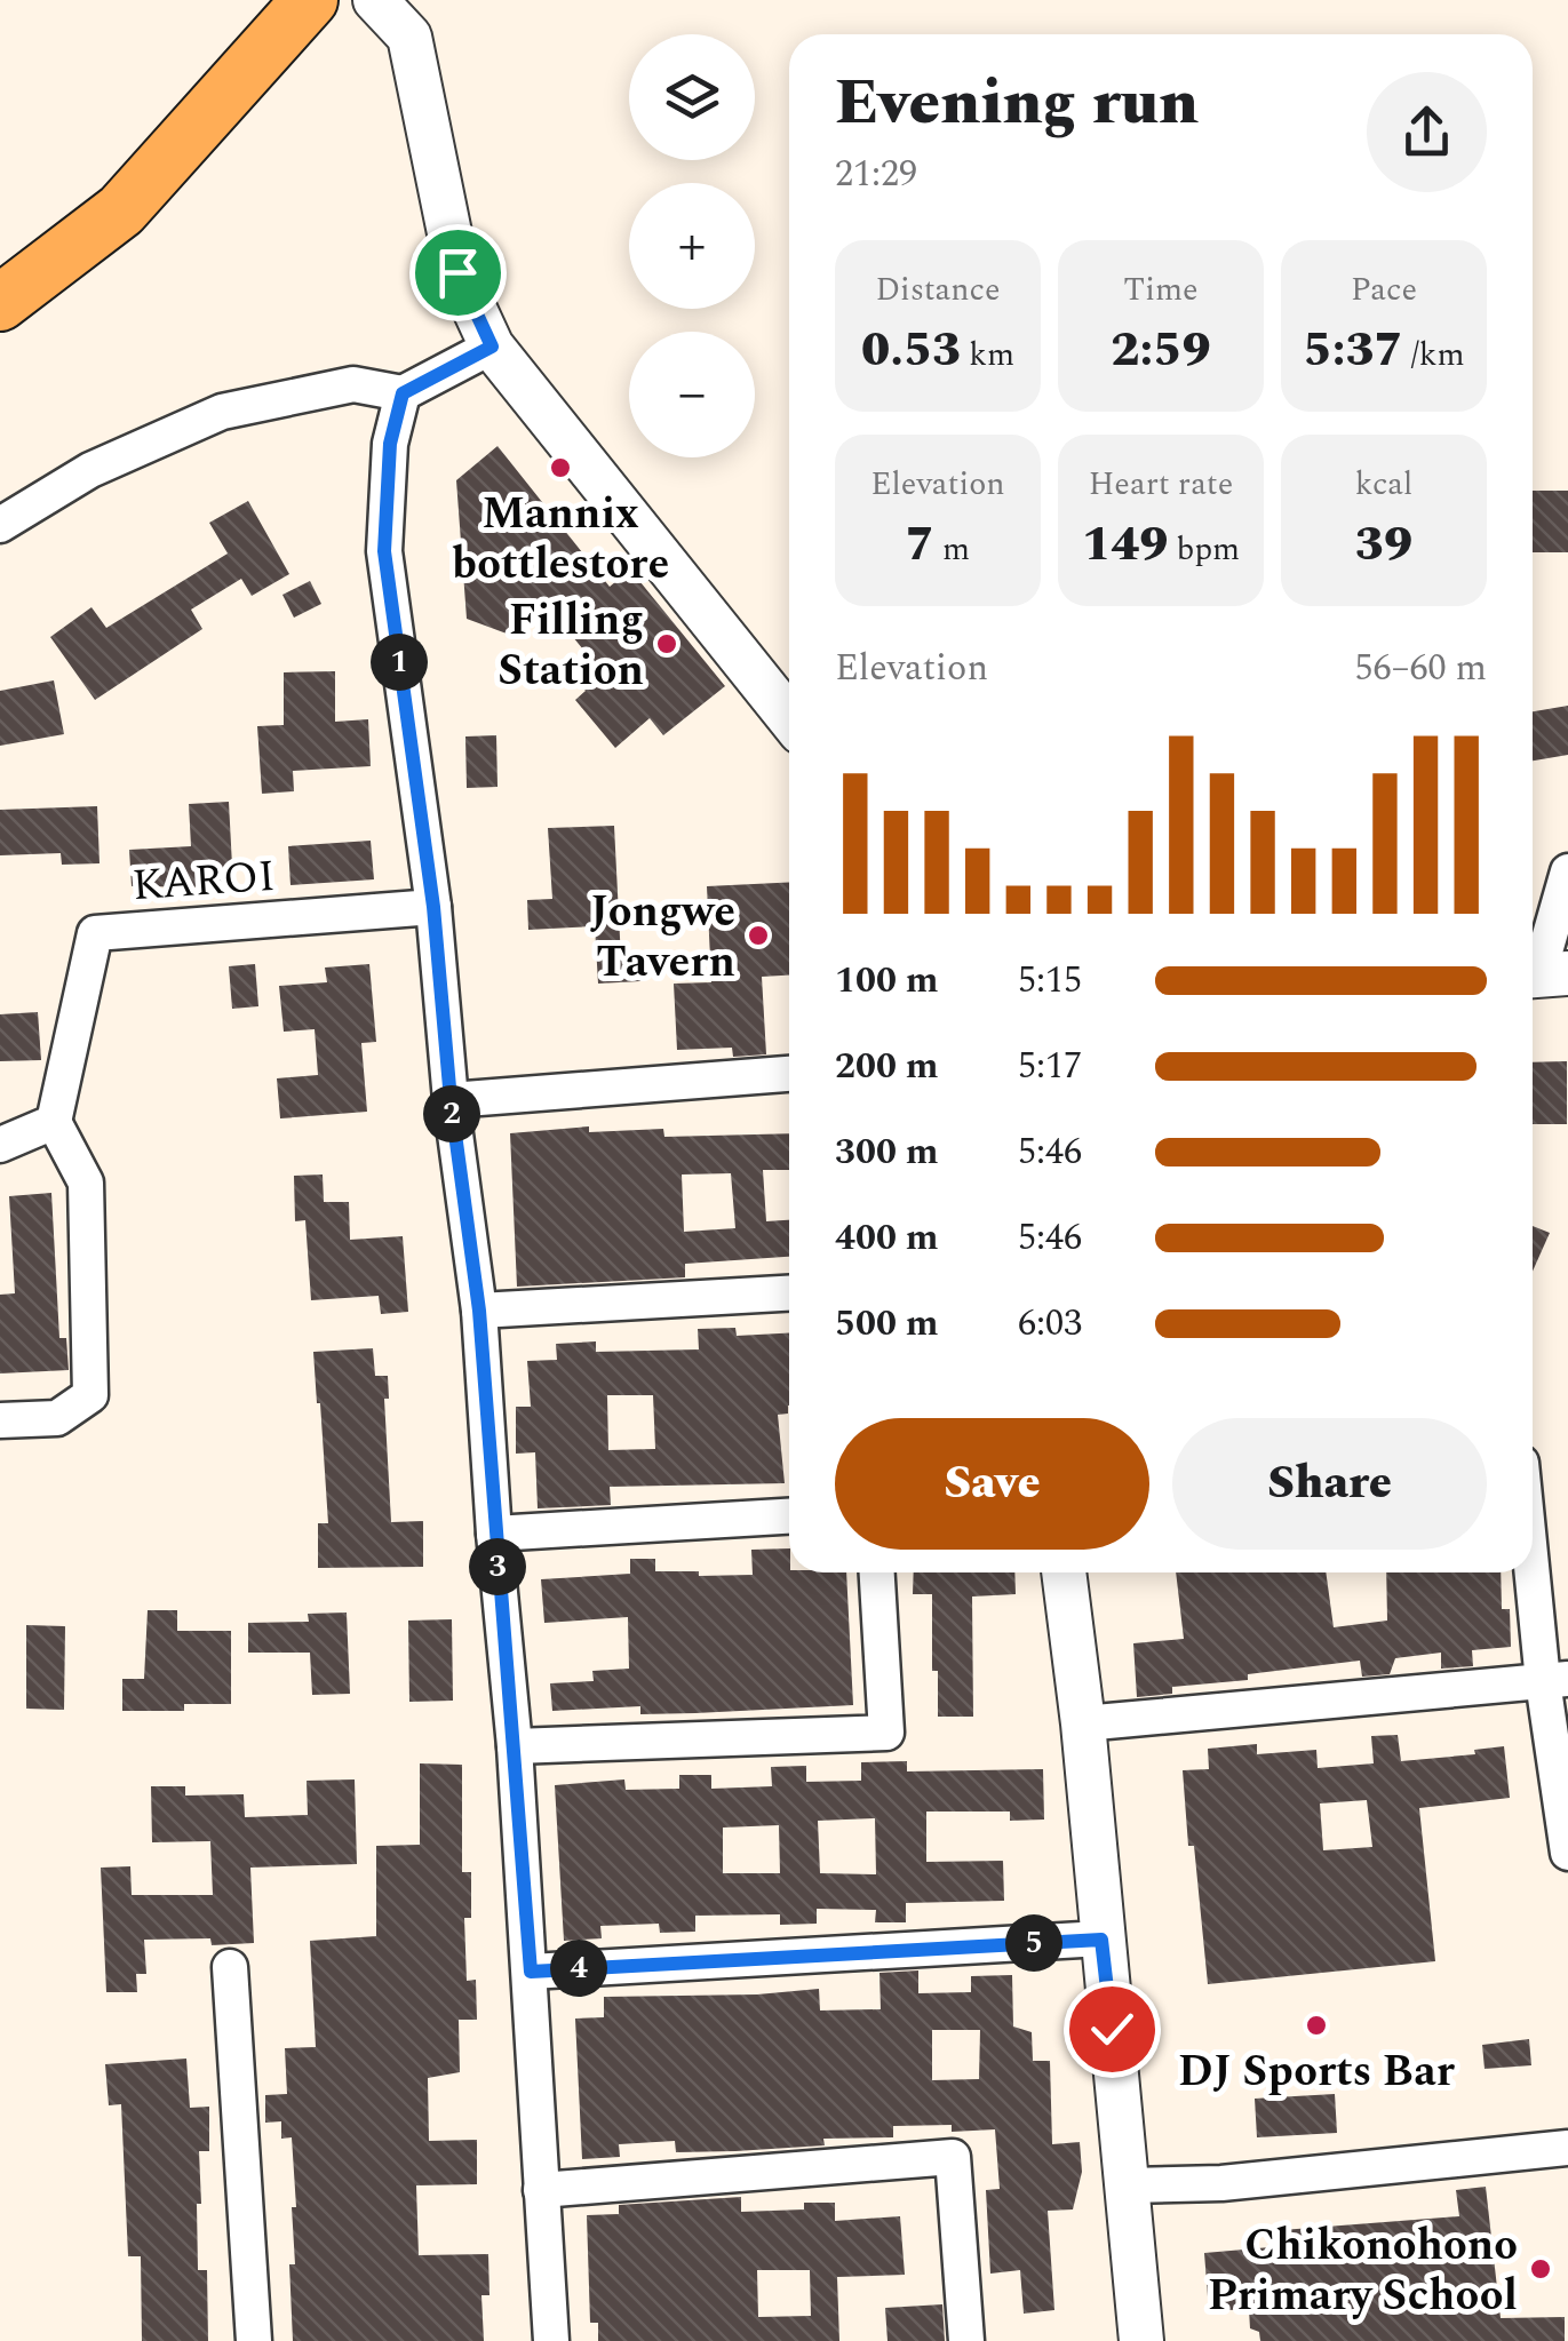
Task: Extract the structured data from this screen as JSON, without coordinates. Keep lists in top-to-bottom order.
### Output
{
  "streets": {
    "street": ["KAROI"]
  },
  "places": [
    "Mannix bottlestore",
    "Filling Station",
    "Jongwe Tavern",
    "DJ Sports Bar",
    "Chikonohono Primary School"
  ],
  "page": {
    "map_buttons": ["+", "−"],
    "heading": ["Evening run", "21:29"],
    "stats": [
      ["Distance", "0.53 km"],
      ["Time", "2:59"],
      ["Pace", "5:37 /km"],
      ["Elevation", "7 m"],
      ["Heart rate", "149 bpm"],
      ["kcal", "39"]
    ],
    "chart": ["Elevation", "56–60 m"],
    "pins": [
      "1",
      "2",
      "3",
      "5",
      "4"
    ],
    "list": [
      {
        "name": "100 m",
        "note": "5:15"
      },
      {
        "name": "200 m",
        "note": "5:17"
      },
      {
        "name": "300 m",
        "note": "5:46"
      },
      {
        "name": "400 m",
        "note": "5:46"
      },
      {
        "name": "500 m",
        "note": "6:03"
      }
    ],
    "buttons": ["Save", "Share"]
  }
}
